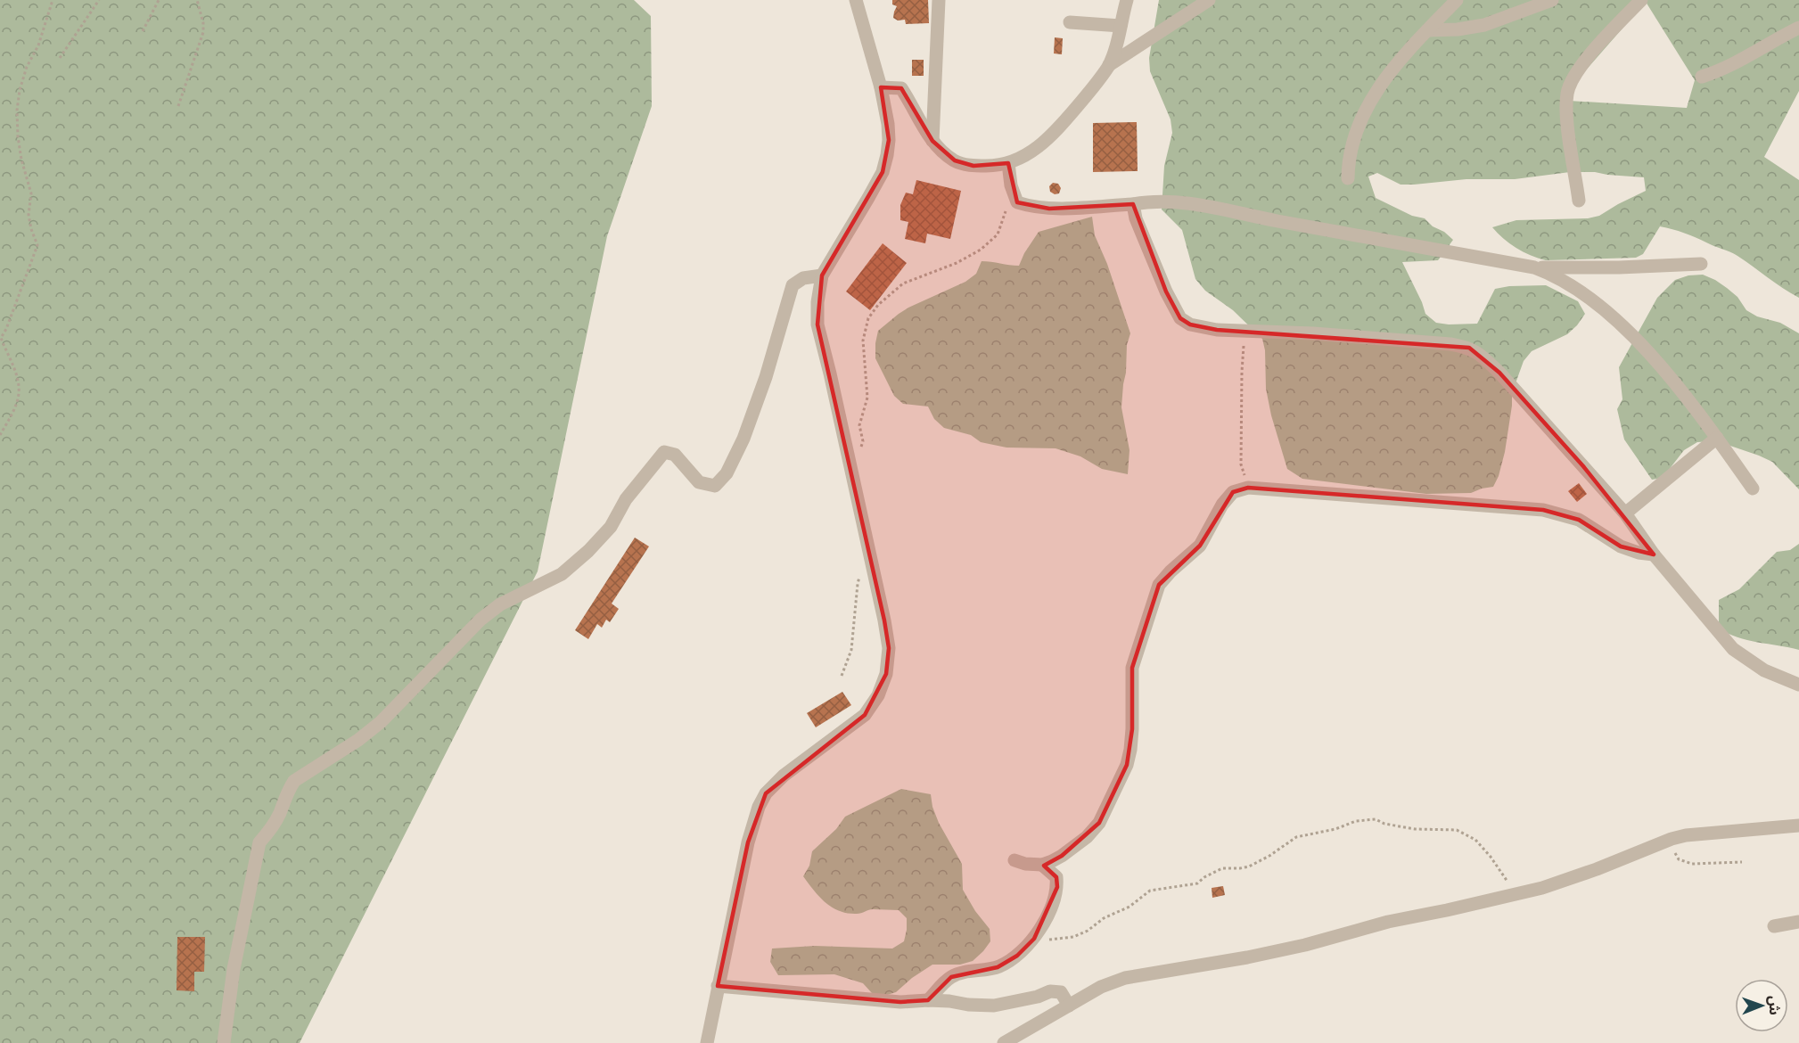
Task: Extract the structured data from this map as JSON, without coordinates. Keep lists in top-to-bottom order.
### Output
{
  "north": "right"
}
